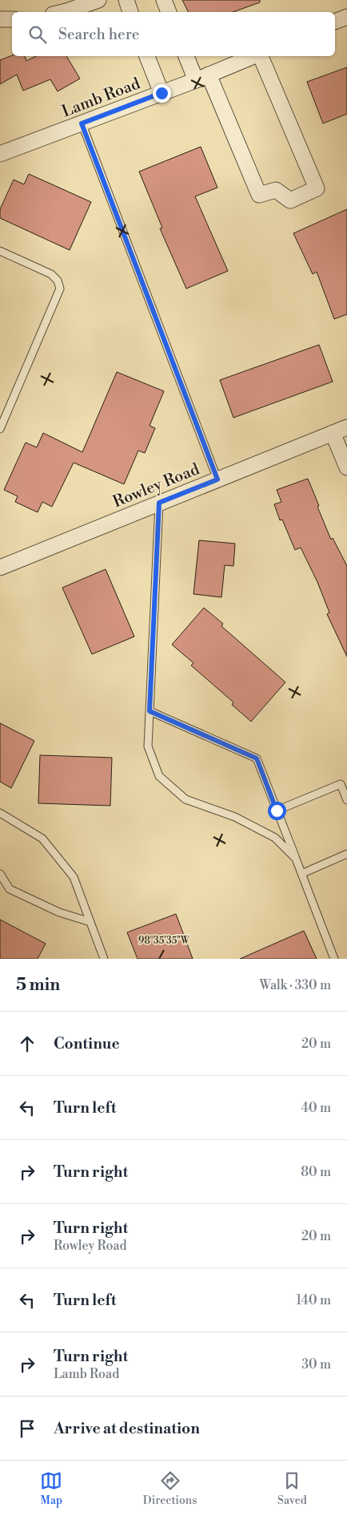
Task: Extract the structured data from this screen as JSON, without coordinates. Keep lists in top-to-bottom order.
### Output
{
  "streets": {
    "street": ["Lamb Road", "Rowley Road"]
  },
  "page": {
    "search": "Search here",
    "heading": ["5 min", "Walk · 330 m"],
    "list": [
      ["Continue", "20 m"],
      ["Turn left", "40 m"],
      ["Turn right", "80 m"],
      ["Turn right", "Rowley Road", "20 m"],
      ["Turn left", "140 m"],
      ["Turn right", "Lamb Road", "30 m"],
      "Arrive at destination"
    ],
    "nav": ["Map", "Directions", "Saved"]
  },
  "coordinates": ["98°35'35\"W"]
}
